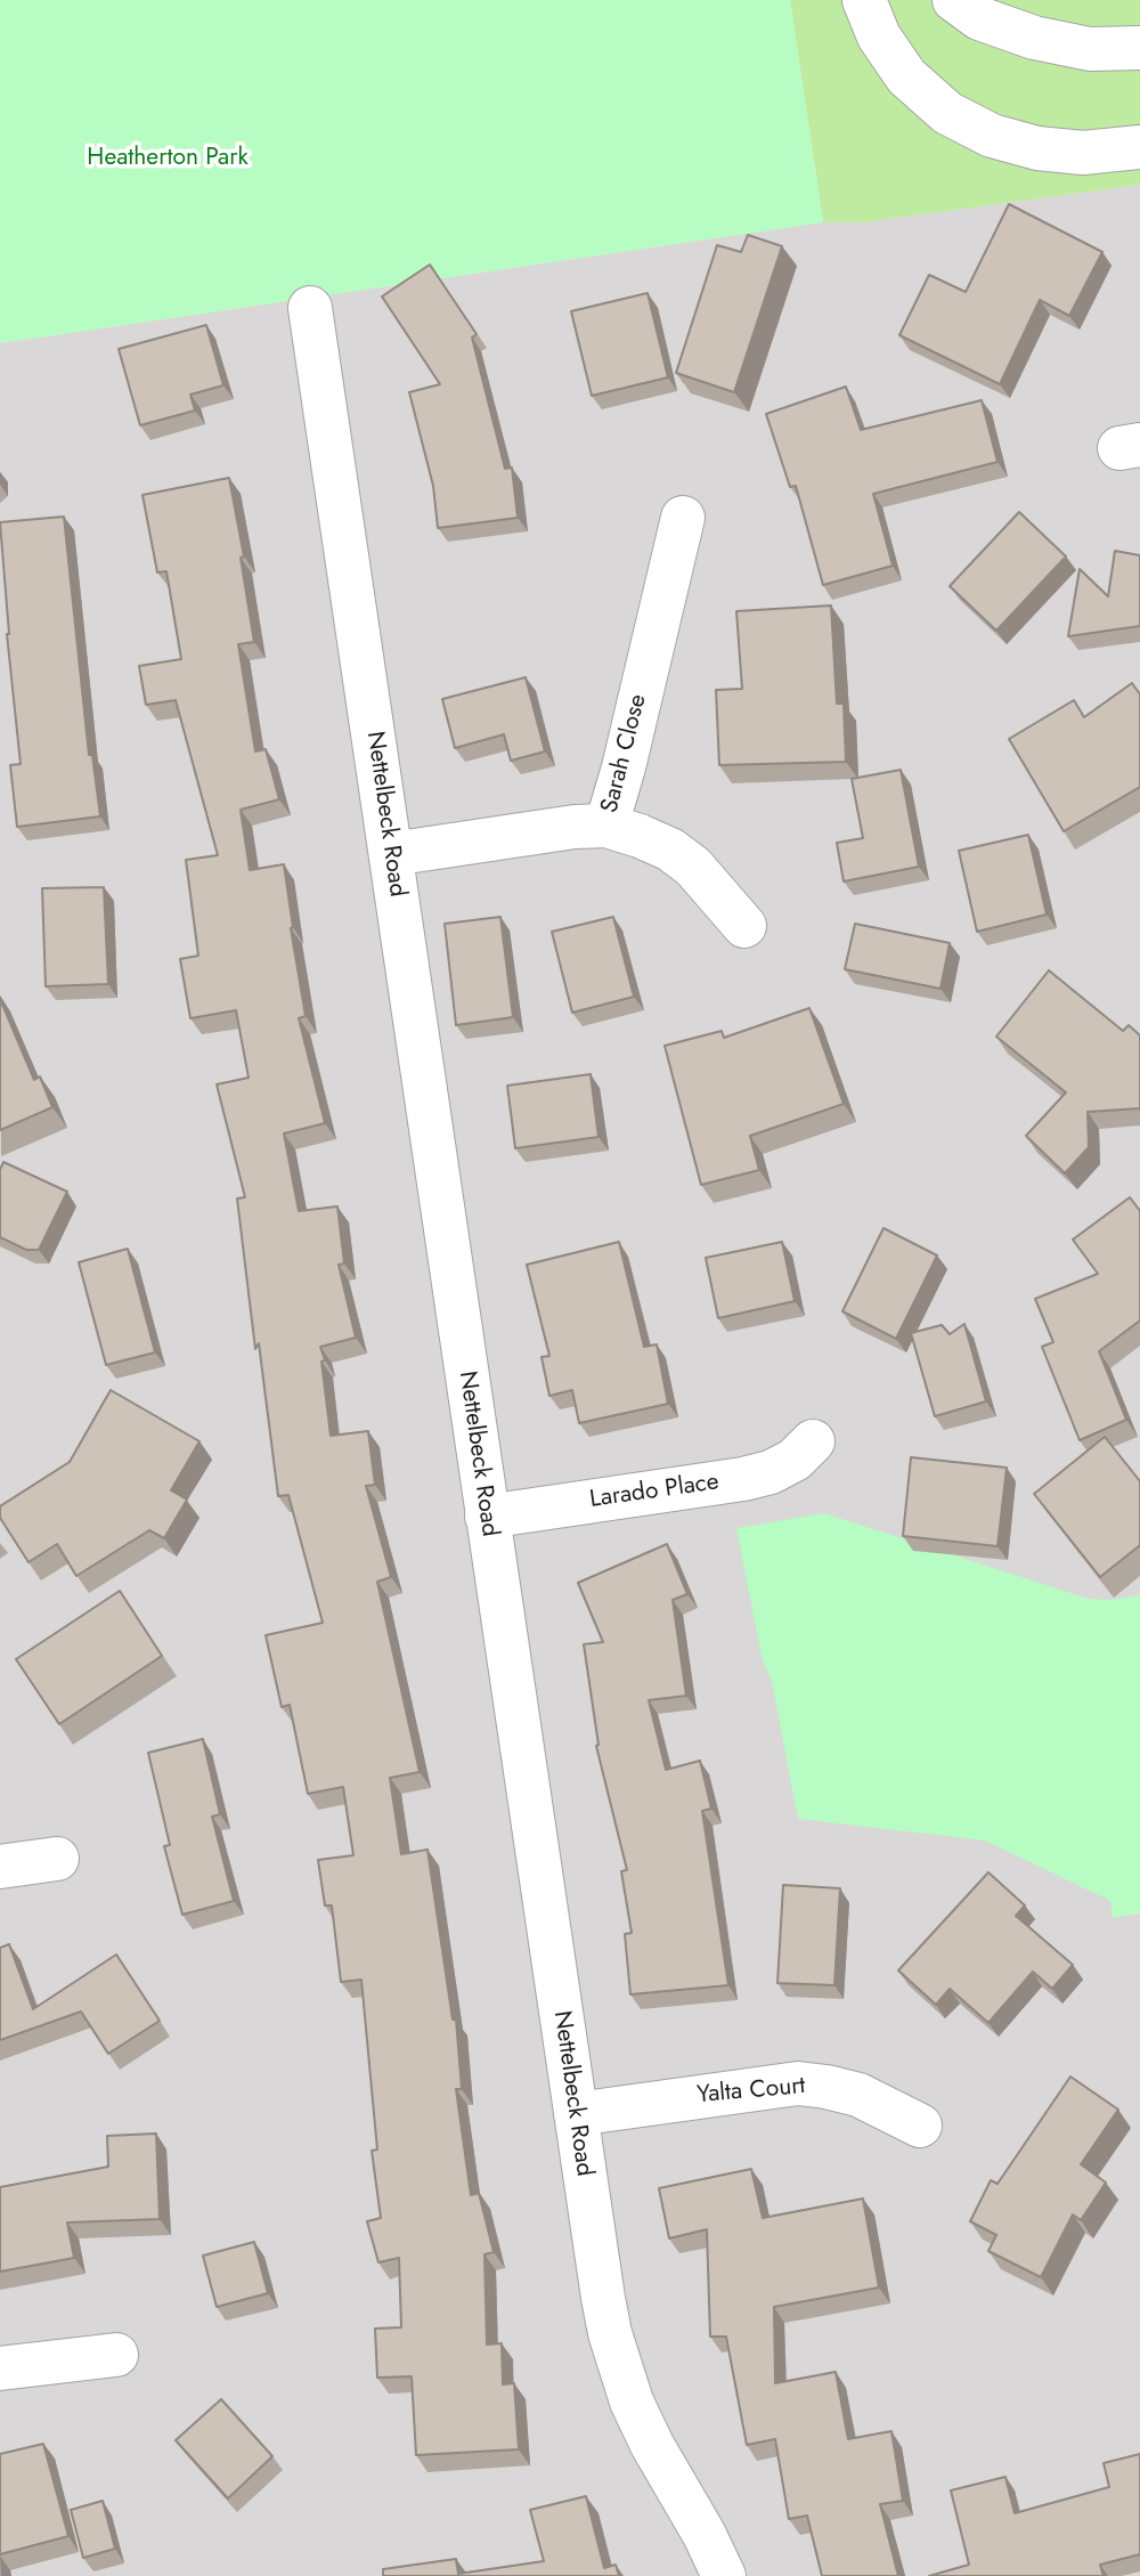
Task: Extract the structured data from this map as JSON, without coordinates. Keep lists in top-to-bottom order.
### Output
{
  "streets": {
    "street": [
      "Sarah Close",
      "Nettelbeck Road",
      "Larado Place",
      "Yalta Court"
    ]
  },
  "crossings": [
    ["Sarah Close", "Nettelbeck Road"],
    ["Nettelbeck Road", "Larado Place"],
    ["Nettelbeck Road", "Yalta Court"]
  ],
  "parks": ["Heatherton Park"]
}
